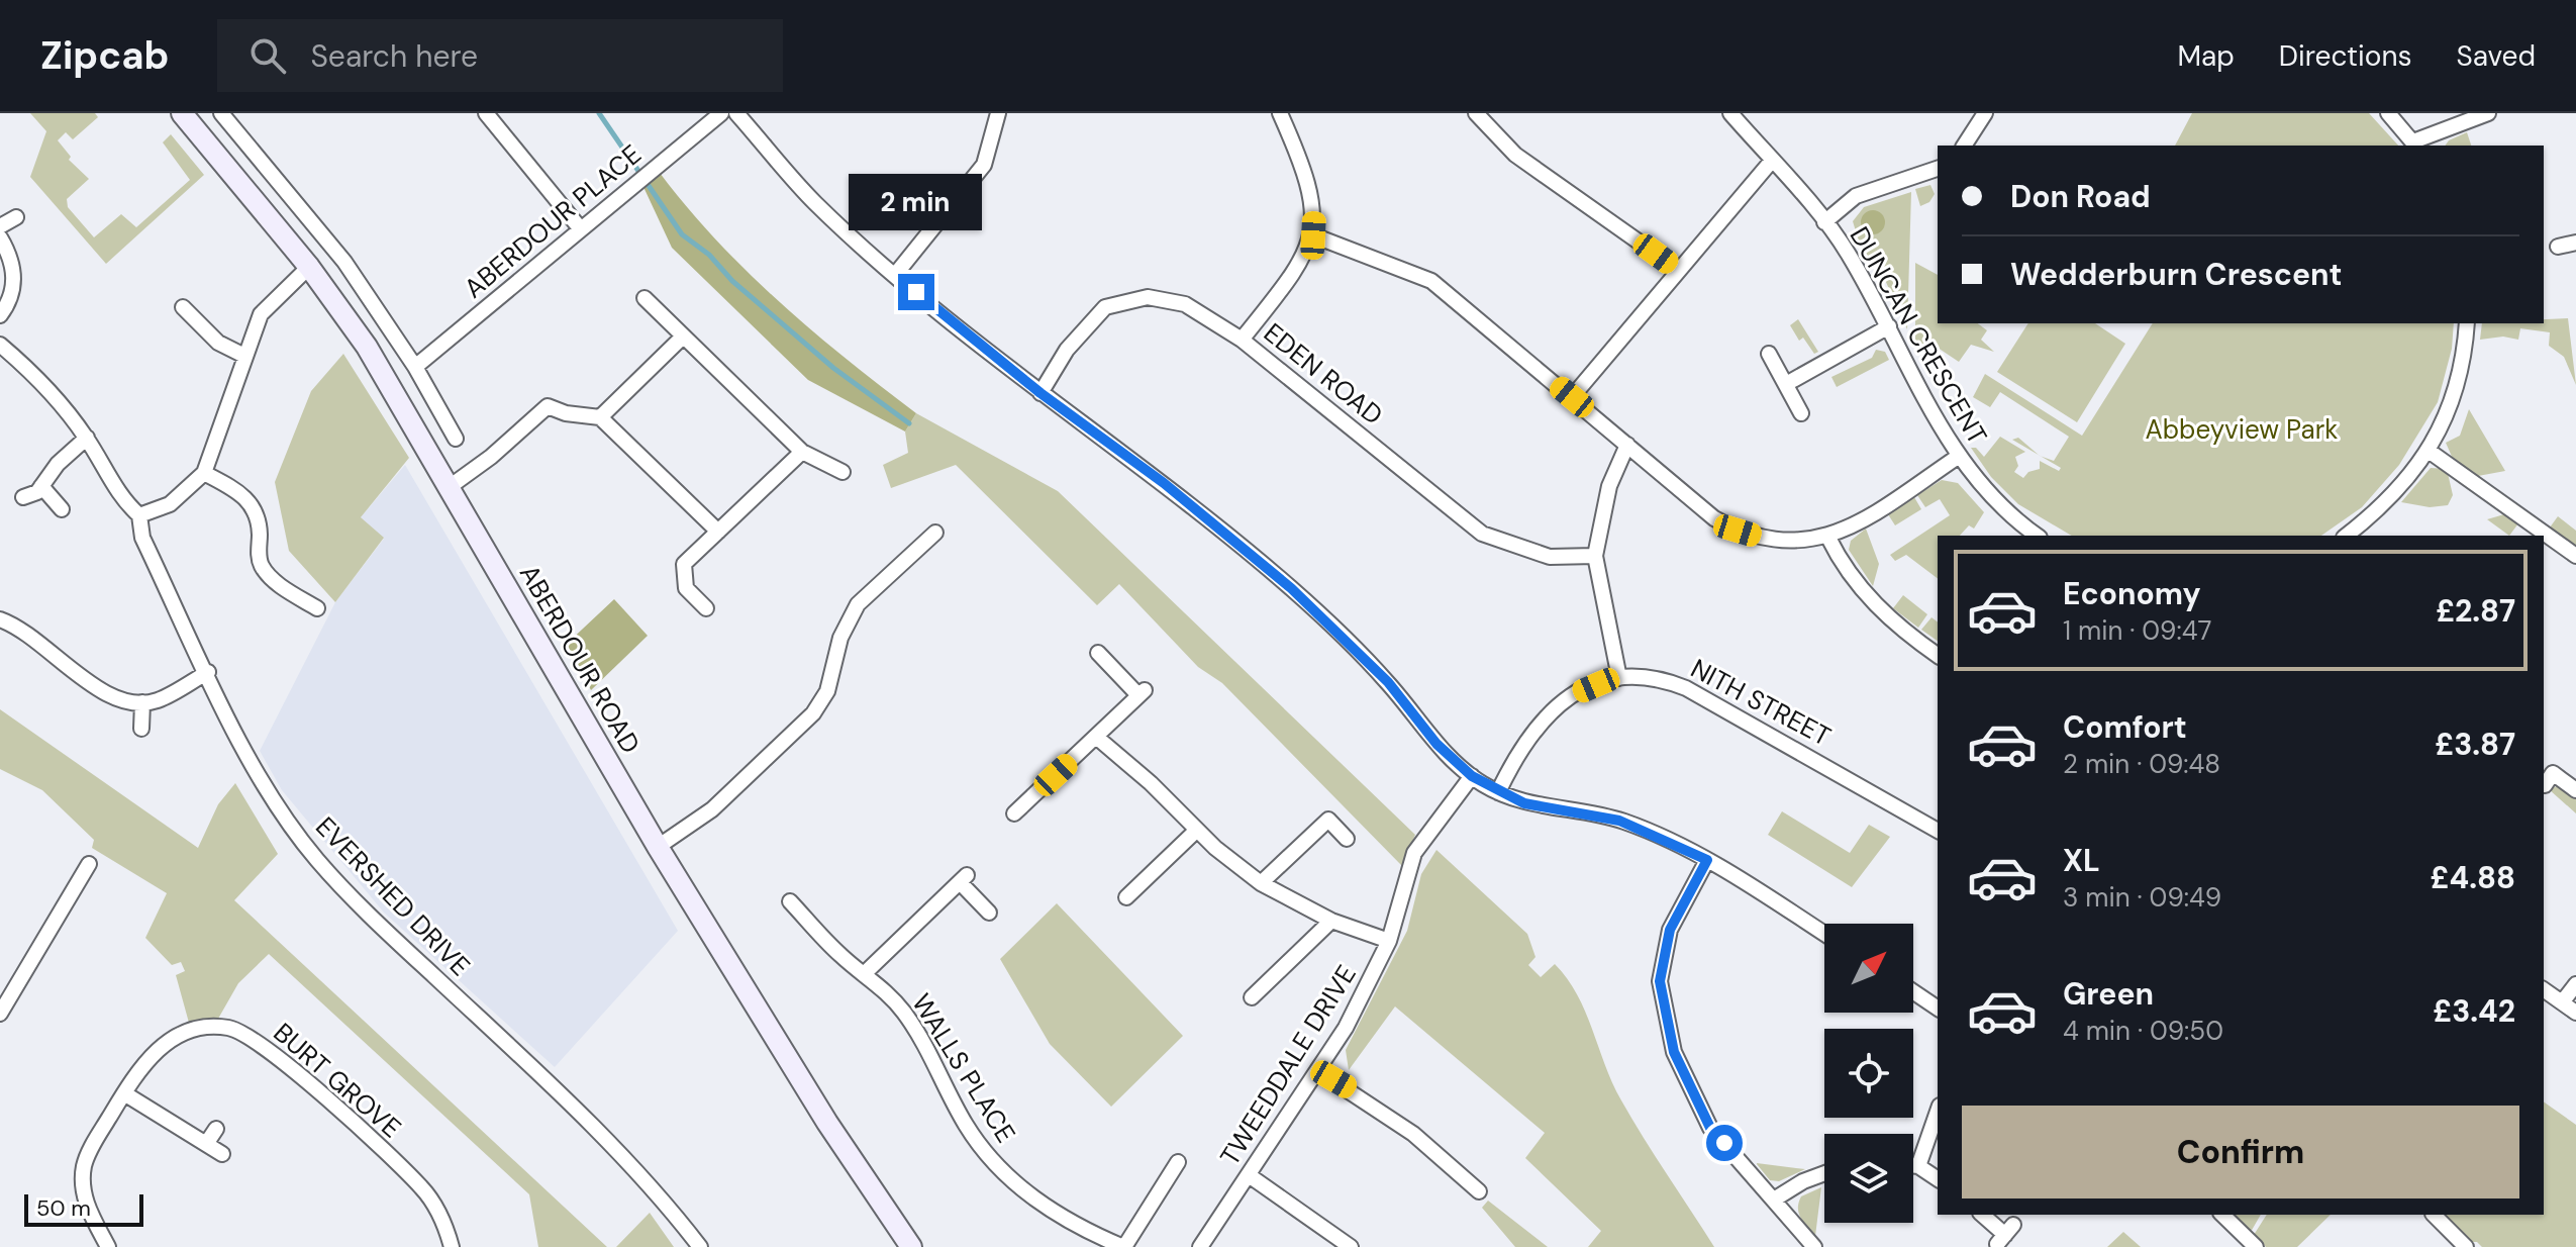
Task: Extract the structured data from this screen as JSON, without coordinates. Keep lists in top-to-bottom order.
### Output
{
  "streets": {
    "main road": ["ABERDOUR ROAD"],
    "street": [
      "ABERDOUR PLACE",
      "DUNCAN CRESCENT",
      "EDEN ROAD",
      "NITH STREET",
      "EVERSHED DRIVE",
      "TWEEDDALE DRIVE",
      "WALLS PLACE",
      "BURT GROVE"
    ]
  },
  "parks": ["Abbeyview Park"],
  "scale_bar": "50 m",
  "north": "top right",
  "page": {
    "header": "Zipcab",
    "search": "Search here",
    "nav": ["Map", "Directions", "Saved"],
    "banner": ["Don Road", "Wedderburn Crescent"],
    "bubble": "2 min",
    "list": [
      {
        "name": "Economy",
        "note": "1 min · 09:47",
        "value": "£2.87"
      },
      {
        "name": "Comfort",
        "note": "2 min · 09:48",
        "value": "£3.87"
      },
      {
        "name": "XL",
        "note": "3 min · 09:49",
        "value": "£4.88"
      },
      {
        "name": "Green",
        "note": "4 min · 09:50",
        "value": "£3.42"
      }
    ],
    "buttons": "Confirm",
    "scale": "50 m"
  }
}
